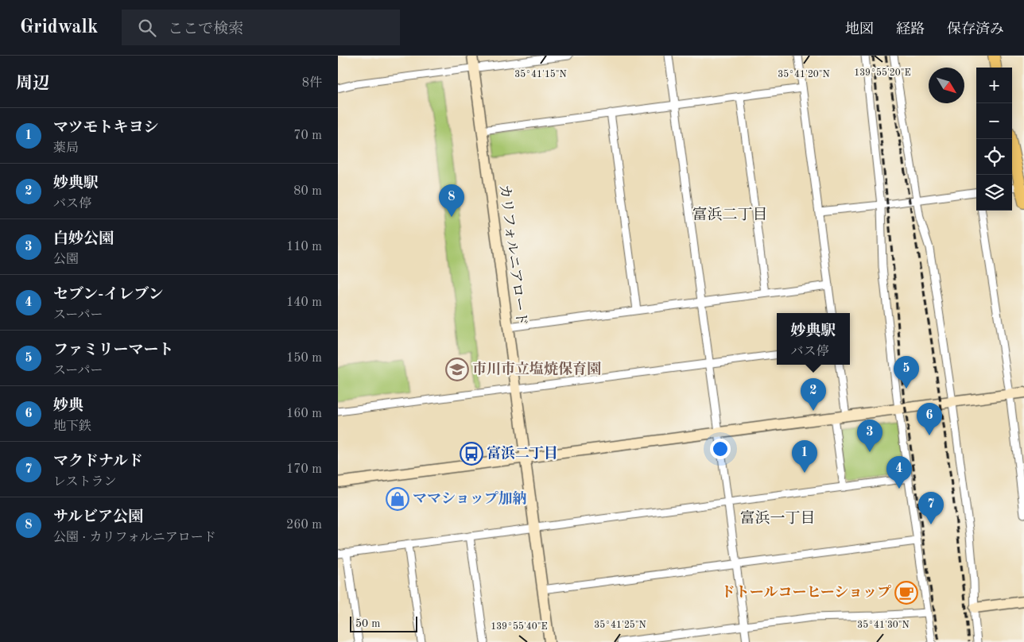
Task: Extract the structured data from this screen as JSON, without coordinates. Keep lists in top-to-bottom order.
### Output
{
  "streets": {
    "street": ["カリフォルニアロード"]
  },
  "districts": ["富浜二丁目", "富浜一丁目"],
  "places": {
    "school or university": ["市川市立塩焼保育園"],
    "bus stop": ["富浜二丁目"],
    "shop": ["ママショップ加納"],
    "cafe": ["ドトールコーヒーショップ"]
  },
  "scale_bar": "50 m",
  "north": "bottom right",
  "page": {
    "header": "Gridwalk",
    "search": "ここで検索",
    "nav": ["地図", "経路", "保存済み"],
    "heading": ["周辺", "8件"],
    "map_buttons": ["+", "−"],
    "list": [
      {
        "mark": "1",
        "name": "マツモトキヨシ",
        "note": "薬局",
        "value": "70 m"
      },
      {
        "mark": "2",
        "name": "妙典駅",
        "note": "バス停",
        "value": "80 m"
      },
      {
        "mark": "3",
        "name": "白妙公園",
        "note": "公園",
        "value": "110 m"
      },
      {
        "mark": "4",
        "name": "セブン-イレブン",
        "note": "スーパー",
        "value": "140 m"
      },
      {
        "mark": "5",
        "name": "ファミリーマート",
        "note": "スーパー",
        "value": "150 m"
      },
      {
        "mark": "6",
        "name": "妙典",
        "note": "地下鉄",
        "value": "160 m"
      },
      {
        "mark": "7",
        "name": "マクドナルド",
        "note": "レストラン",
        "value": "170 m"
      },
      {
        "mark": "8",
        "name": "サルビア公園",
        "note": "公園 · カリフォルニアロード",
        "value": "260 m"
      }
    ],
    "pins": [
      "8",
      "5",
      "2",
      "6",
      "3",
      "1",
      "4",
      "7"
    ],
    "popup": ["妙典駅", "バス停"],
    "scale": "50 m"
  },
  "coordinates": [
    "139°55'20\"E",
    "35°41'15\"N",
    "35°41'20\"N",
    "35°41'25\"N",
    "35°41'30\"N",
    "139°55'40\"E"
  ]
}
